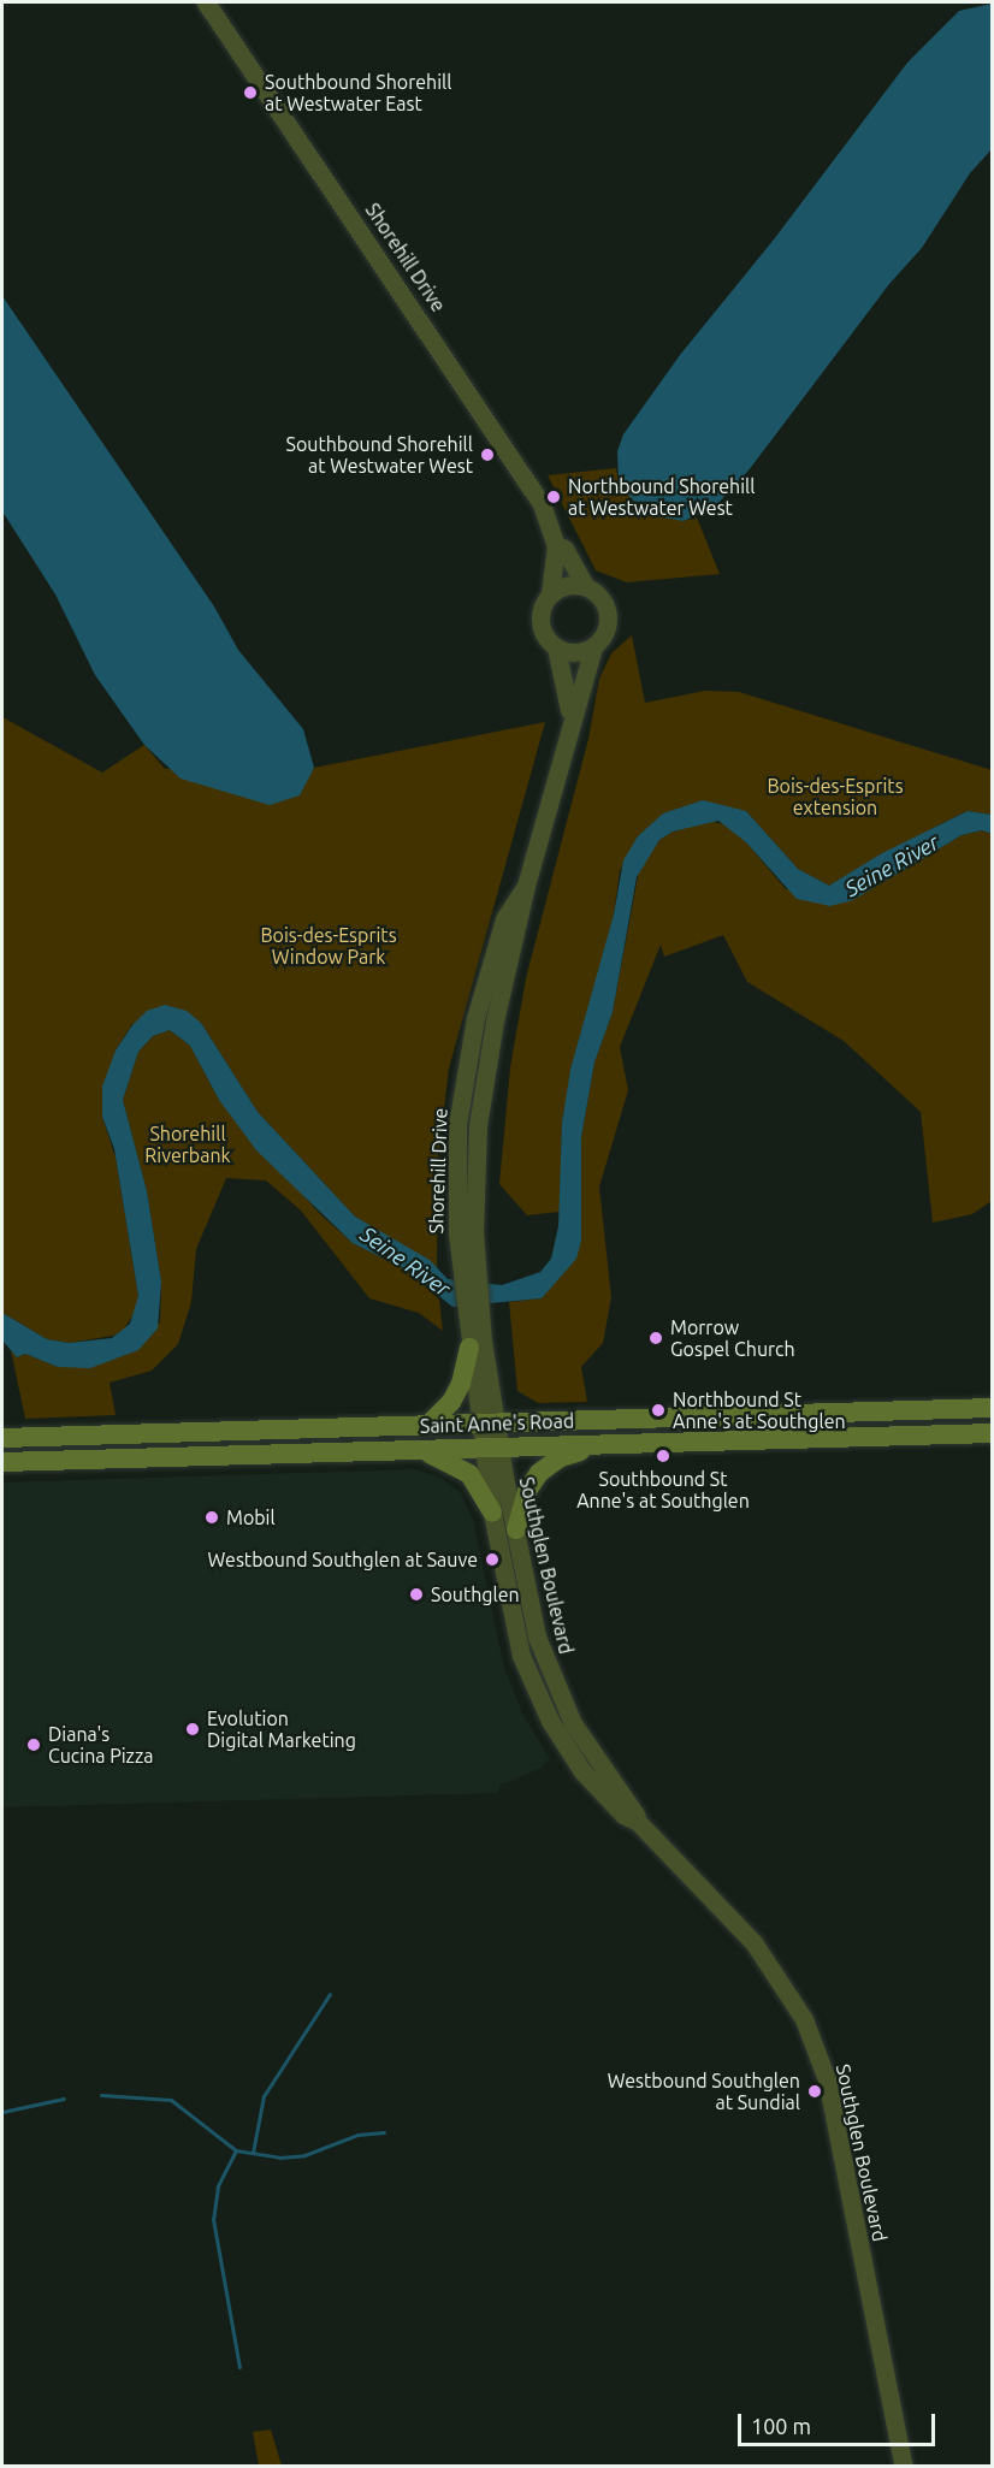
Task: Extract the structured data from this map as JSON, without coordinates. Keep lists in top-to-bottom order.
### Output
{
  "streets": {
    "main road": ["Saint Anne's Road"],
    "street": ["Shorehill Drive", "Southglen Boulevard"]
  },
  "crossings": [
    ["Shorehill Drive", "Saint Anne's Road"],
    ["Shorehill Drive", "Southglen Boulevard"],
    ["Saint Anne's Road", "Southglen Boulevard"]
  ],
  "water": ["Seine River"],
  "parks": ["Bois-des-Esprits extension", "Bois-des-Esprits Window Park", "Shorehill Riverbank"],
  "places": [
    "Southbound Shorehill at Westwater East",
    "Southbound Shorehill at Westwater West",
    "Northbound Shorehill at Westwater West",
    "Morrow Gospel Church",
    "Northbound St Anne's at Southglen",
    "Southbound St Anne's at Southglen",
    "Mobil",
    "Westbound Southglen at Sauve",
    "Southglen",
    "Evolution Digital Marketing",
    "Diana's Cucina Pizza",
    "Westbound Southglen at Sundial"
  ],
  "scale_bar": "100 m"
}
